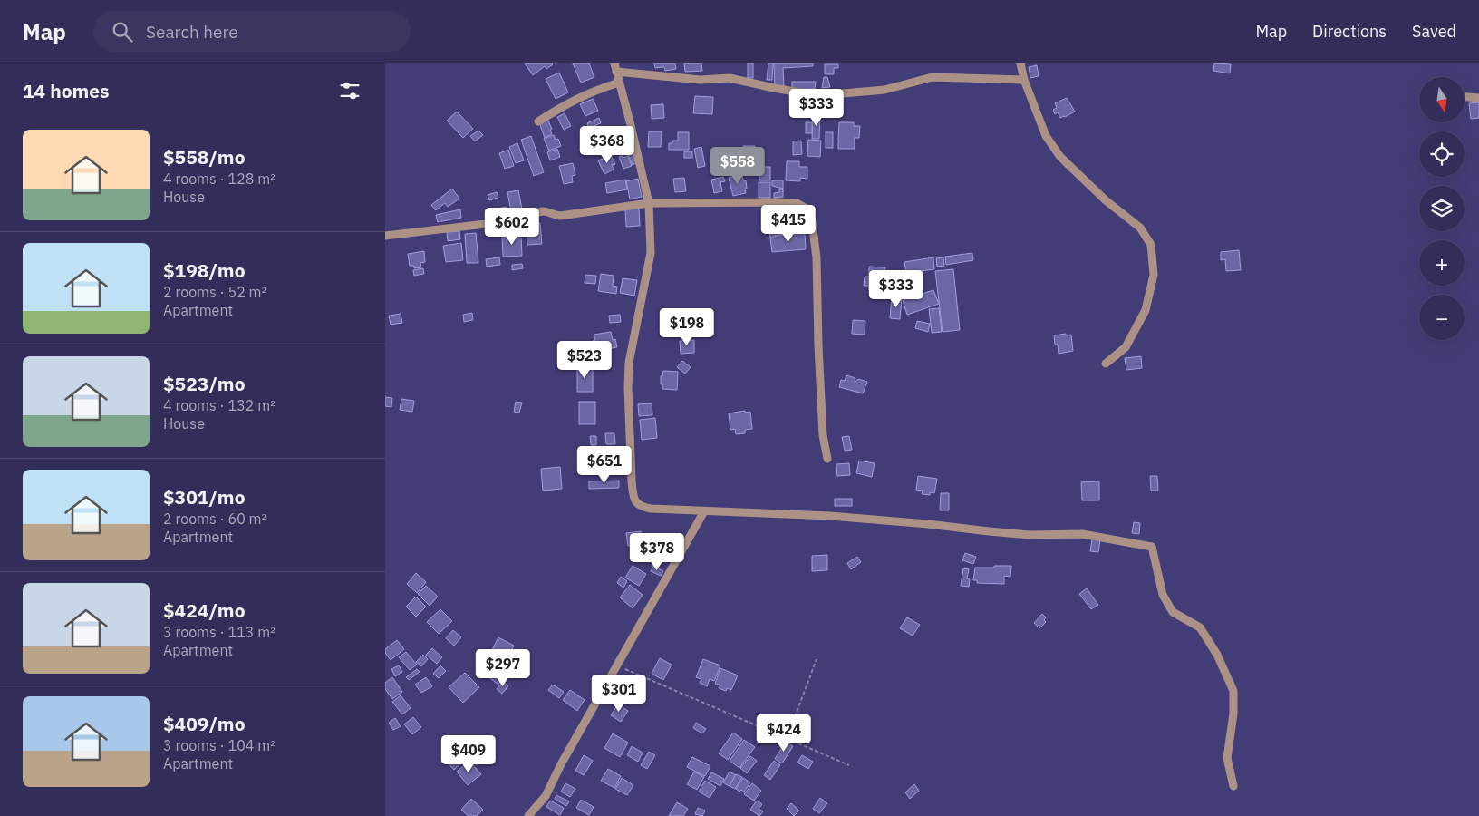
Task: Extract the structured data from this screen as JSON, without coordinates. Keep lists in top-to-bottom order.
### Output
{
  "north": "bottom",
  "page": {
    "header": "Map",
    "search": "Search here",
    "nav": ["Map", "Directions", "Saved"],
    "heading": "14 homes",
    "map_buttons": ["+", "−"],
    "price": [
      "$333",
      "$368",
      "$558",
      "$415",
      "$602",
      "$333",
      "$198",
      "$523",
      "$651",
      "$378",
      "$297",
      "$301",
      "$424",
      "$409"
    ],
    "list": [
      {
        "name": "$558/mo",
        "note": "4 rooms · 128 m² · House"
      },
      {
        "name": "$198/mo",
        "note": "2 rooms · 52 m² · Apartment"
      },
      {
        "name": "$523/mo",
        "note": "4 rooms · 132 m² · House"
      },
      {
        "name": "$301/mo",
        "note": "2 rooms · 60 m² · Apartment"
      },
      {
        "name": "$424/mo",
        "note": "3 rooms · 113 m² · Apartment"
      },
      {
        "name": "$409/mo",
        "note": "3 rooms · 104 m² · Apartment"
      }
    ]
  }
}
